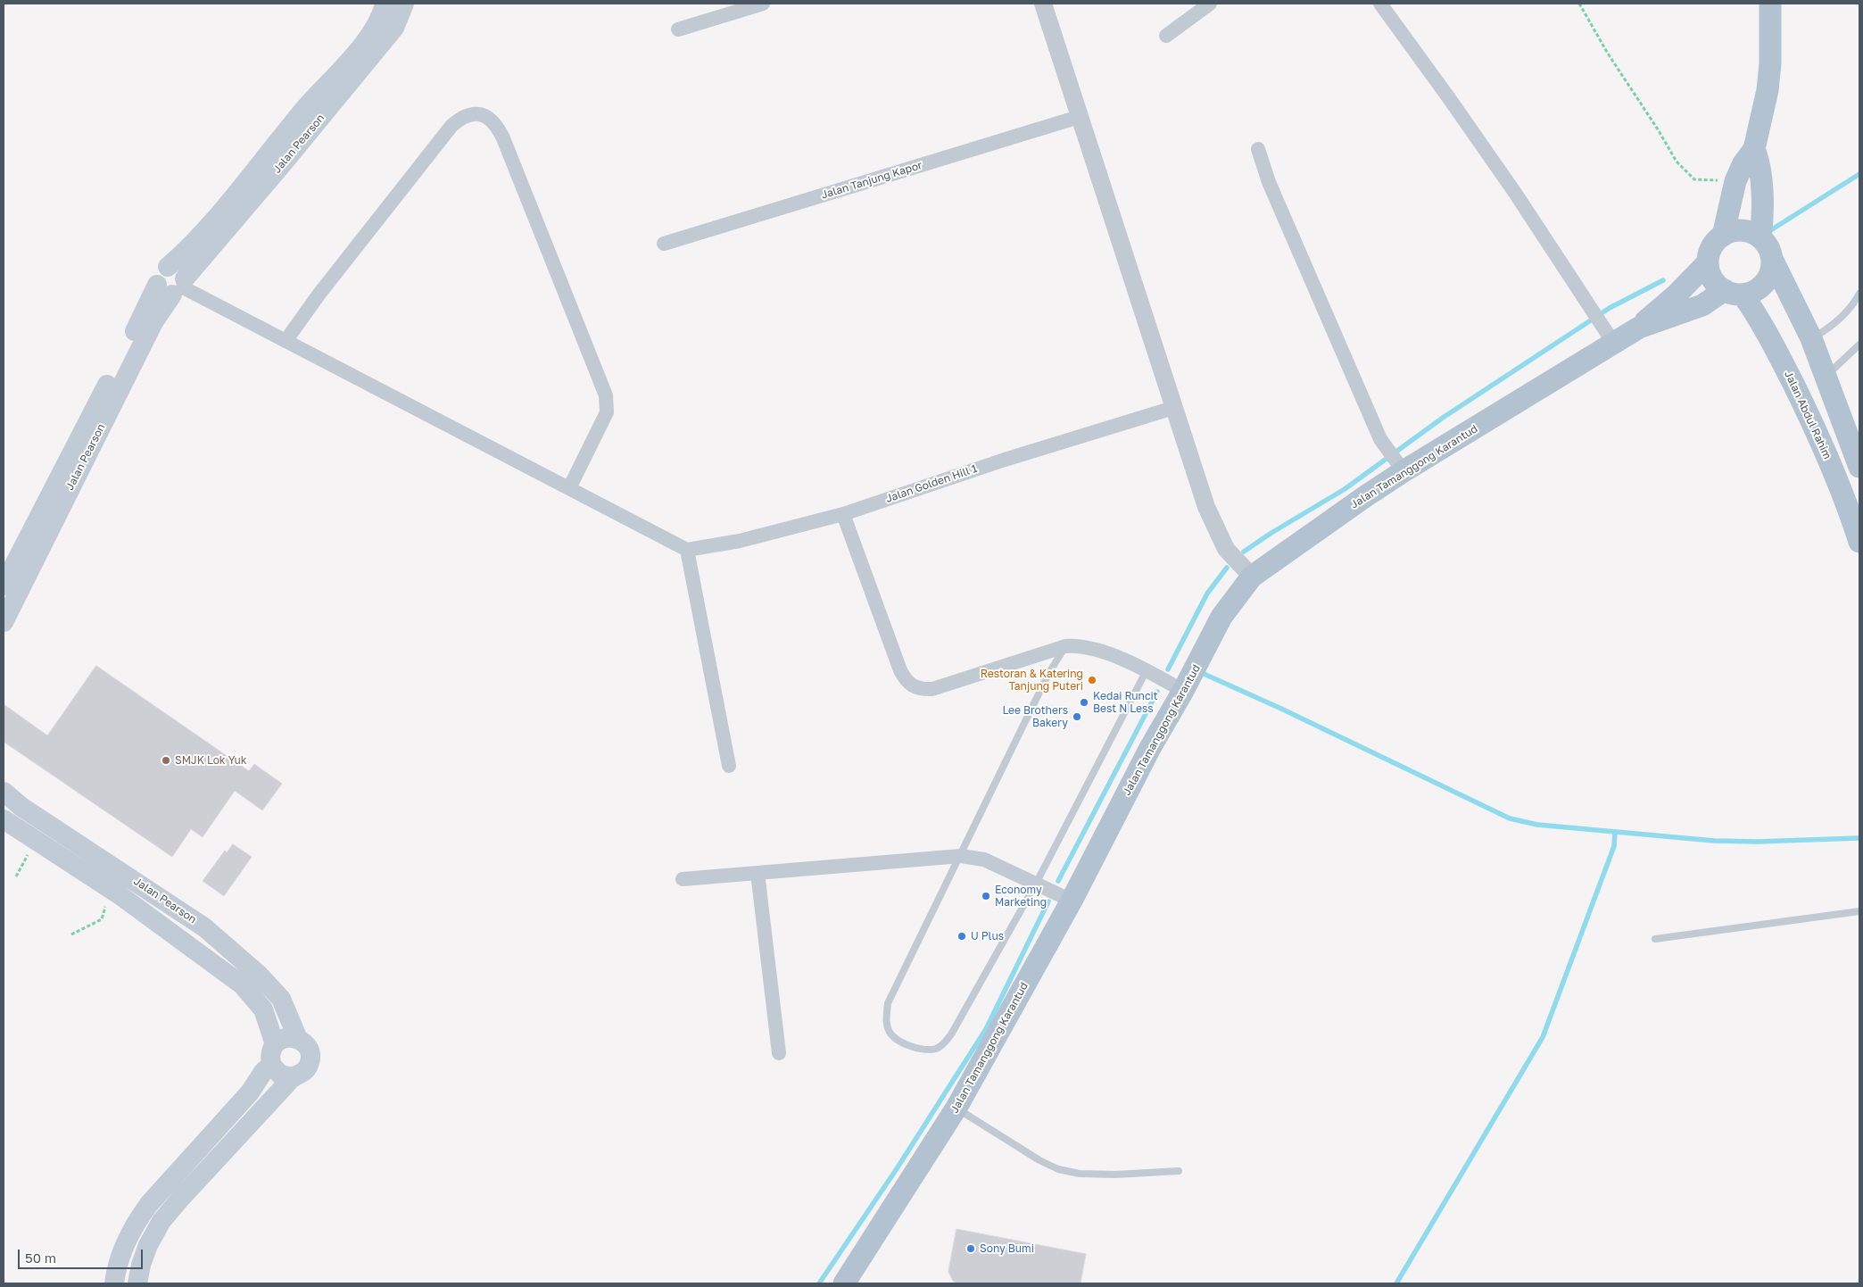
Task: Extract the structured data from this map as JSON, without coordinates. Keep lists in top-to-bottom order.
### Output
{
  "streets": {
    "main road": ["Jalan Pearson", "Jalan Abdul Rahim", "Jalan Tamanggong Karantud"],
    "street": ["Jalan Tanjung Kapor", "Jalan Golden Hill 1"]
  },
  "crossings": [
    ["Jalan Abdul Rahim", "Jalan Tamanggong Karantud"]
  ],
  "places": [
    "Restoran & Katering Tanjung Puteri",
    "Kedai Runcit Best N Less",
    "Lee Brothers Bakery",
    "SMJK Lok Yuk",
    "Economy Marketing",
    "U Plus",
    "Sony Bumi"
  ],
  "scale_bar": "50 m"
}
